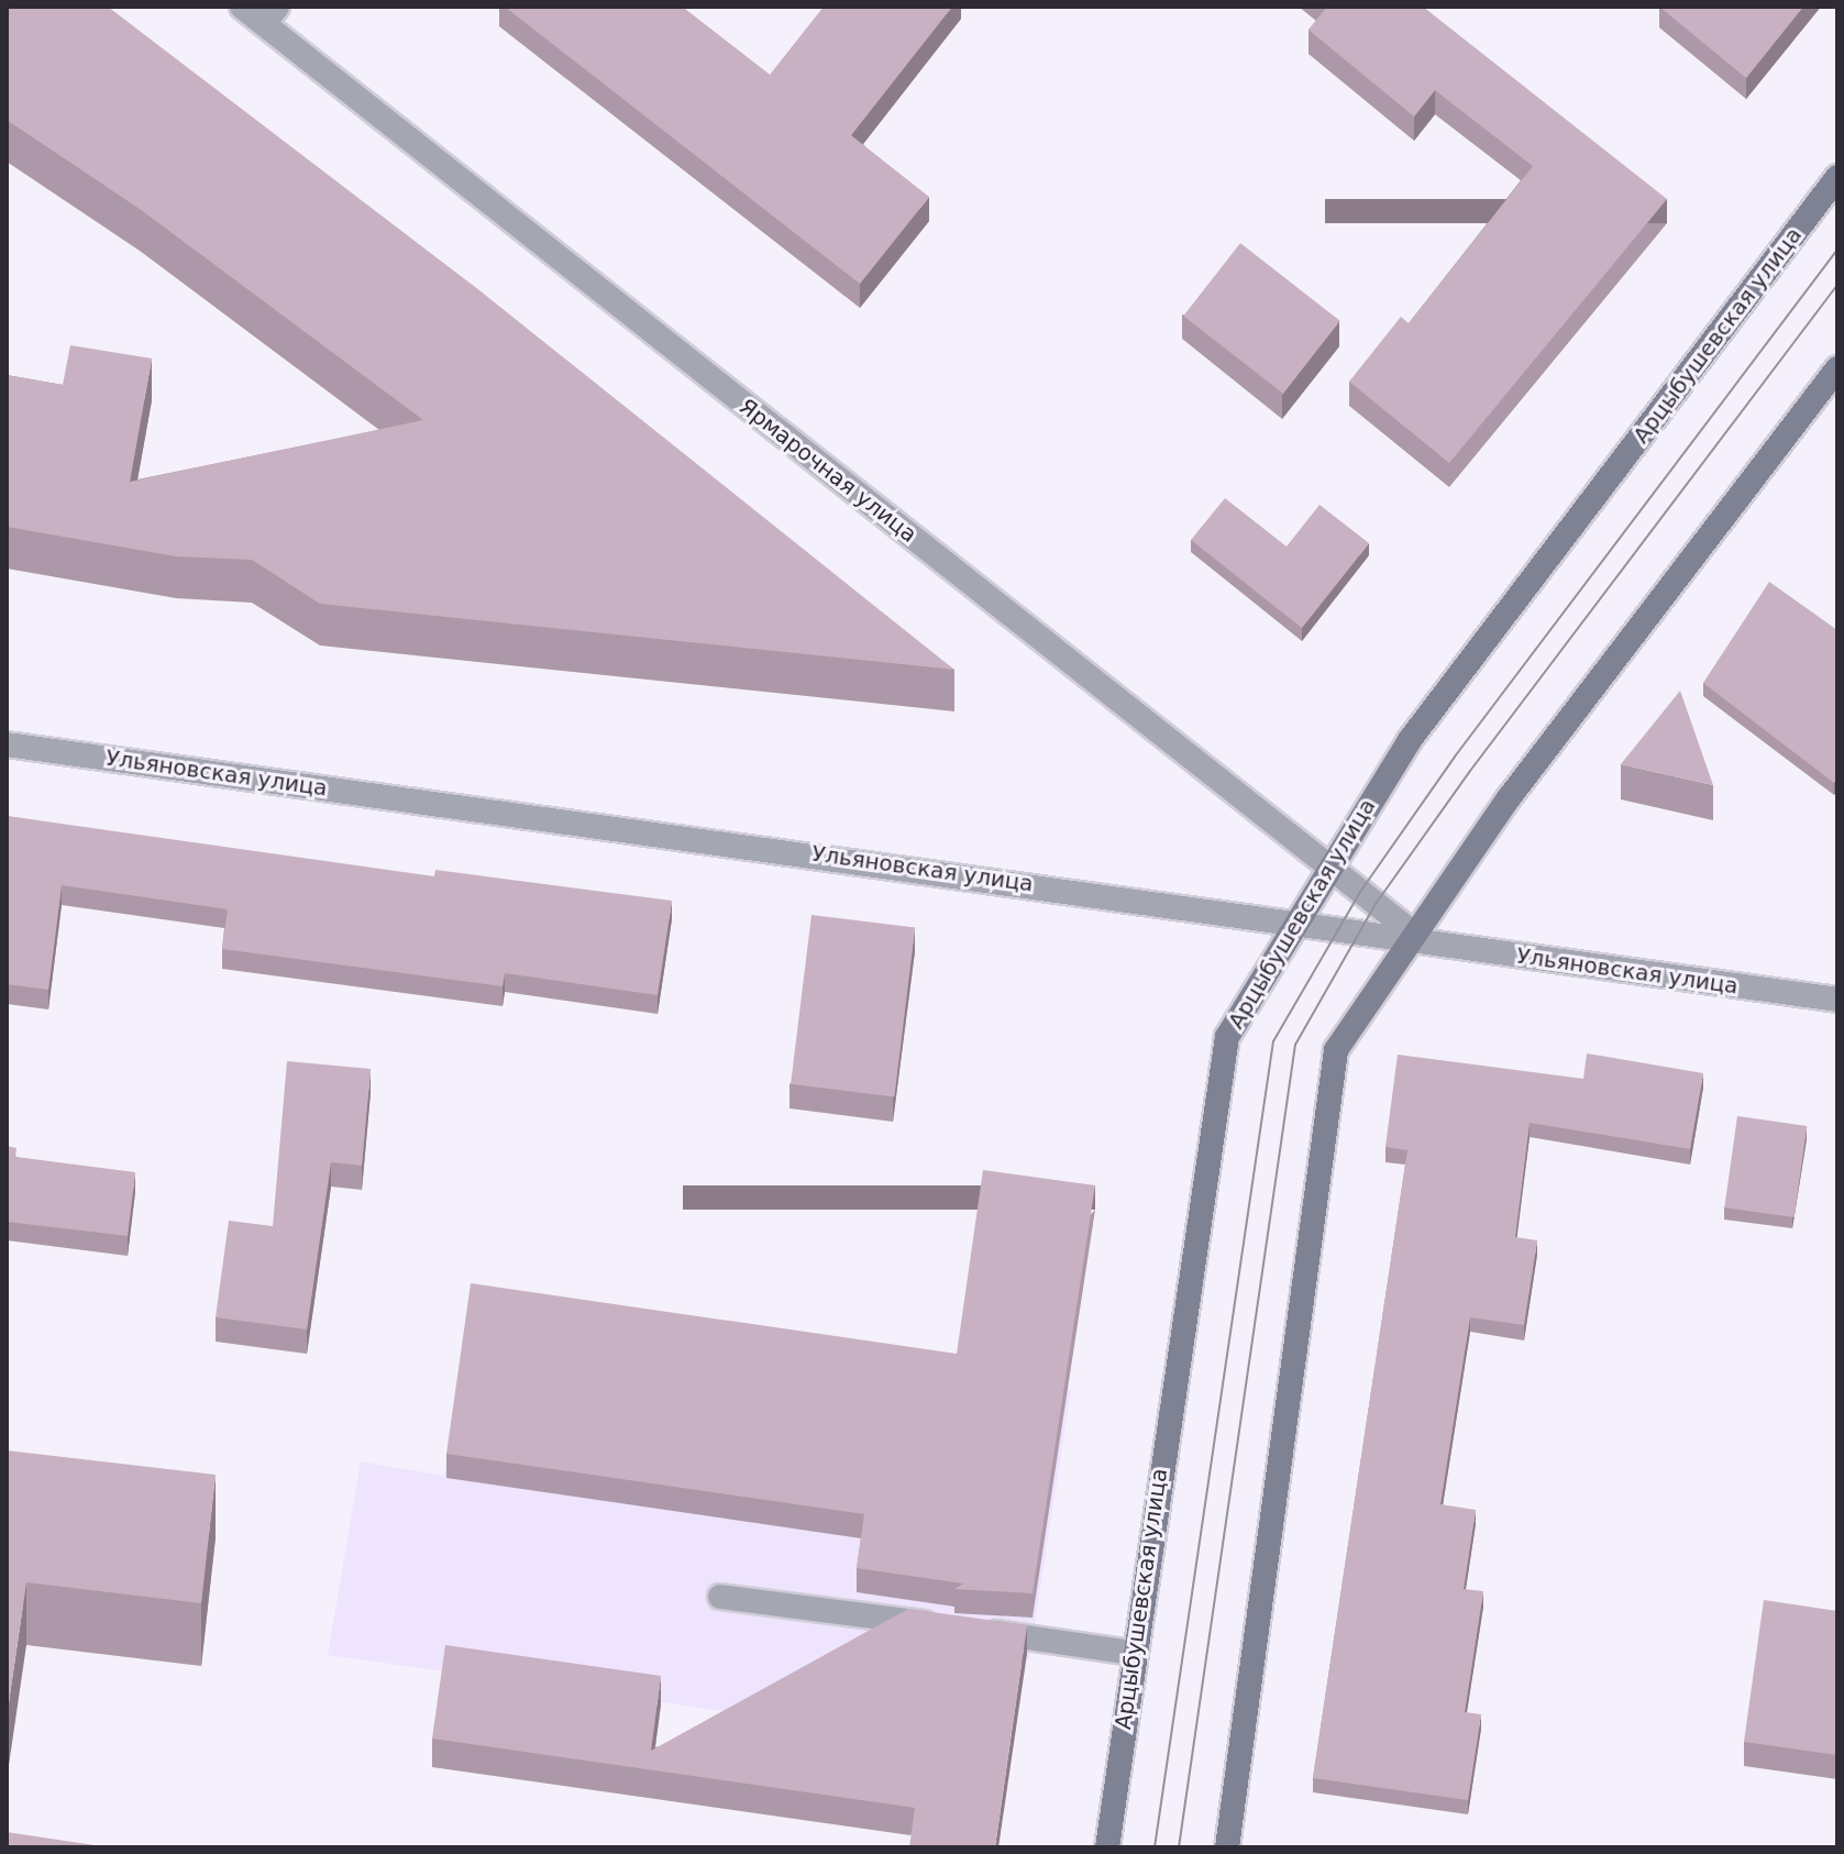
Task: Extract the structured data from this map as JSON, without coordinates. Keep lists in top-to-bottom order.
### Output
{
  "streets": {
    "main road": ["Арцыбушевская улица"],
    "street": ["Ярмарочная улица", "Ульяновская улица"]
  },
  "crossings": [
    ["Арцыбушевская улица", "Ярмарочная улица"],
    ["Арцыбушевская улица", "Ульяновская улица"],
    ["Ярмарочная улица", "Ульяновская улица"]
  ]
}
